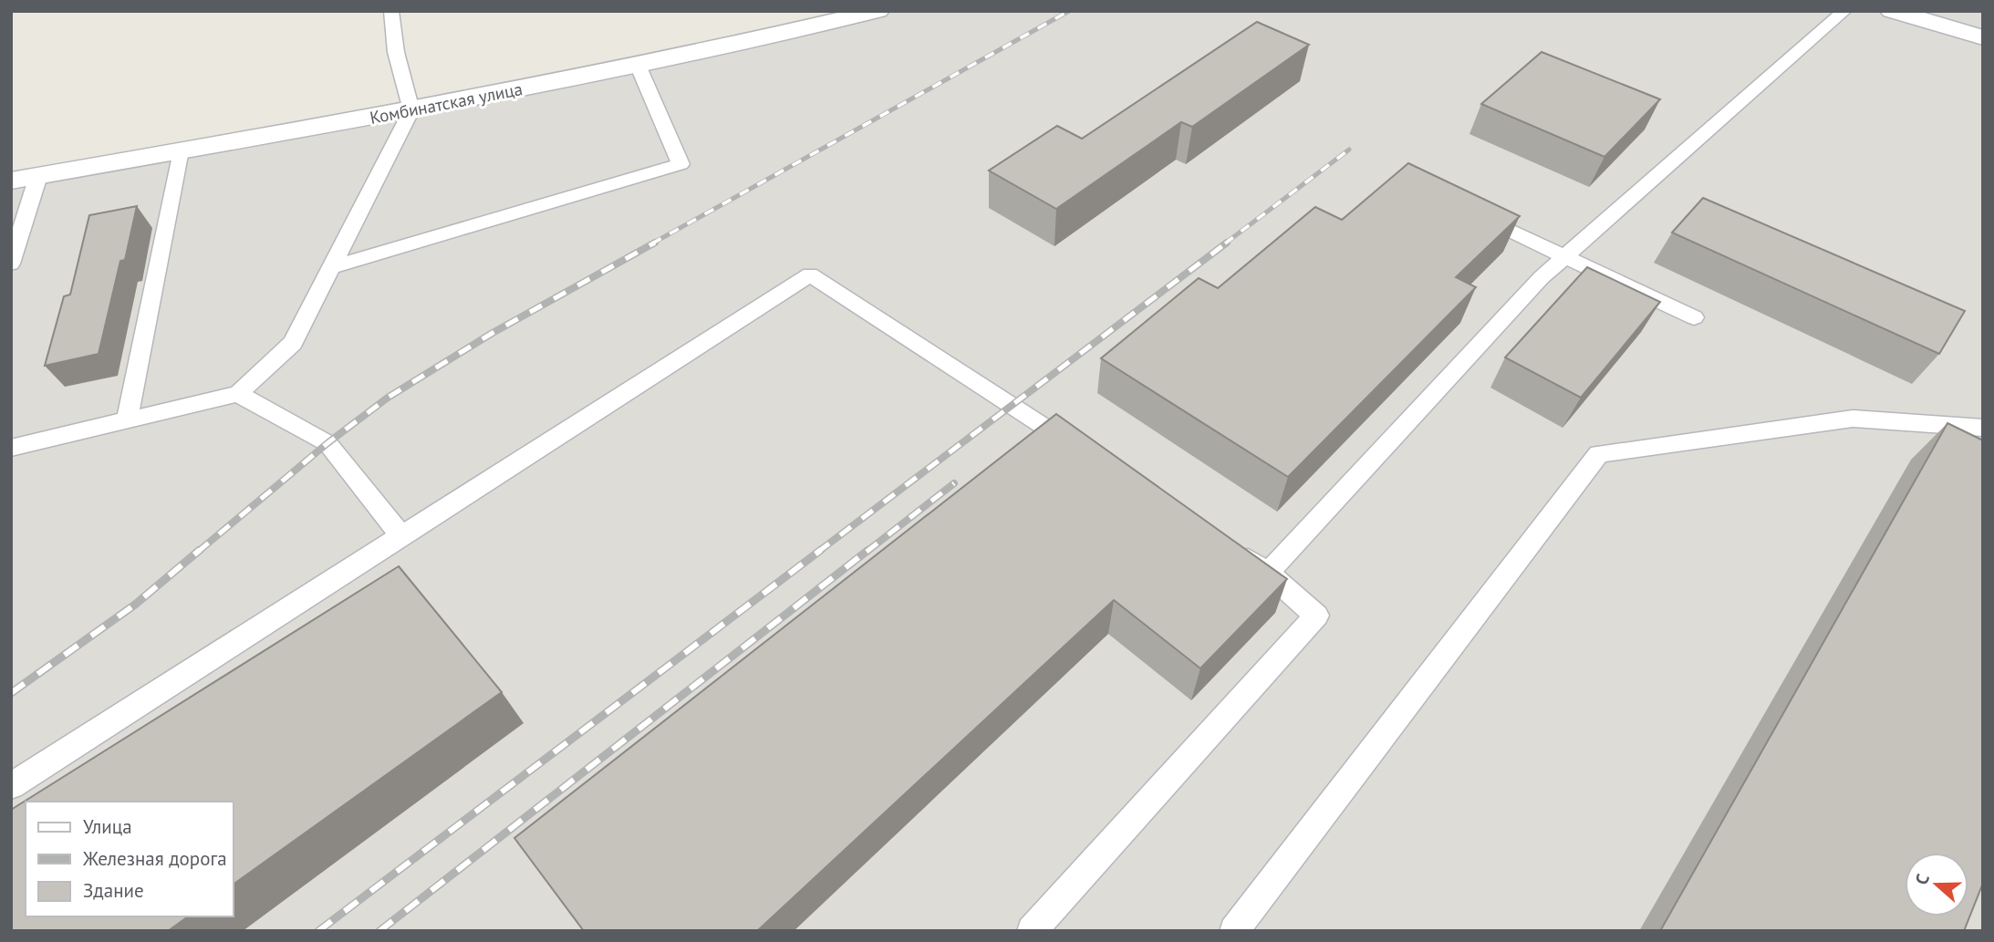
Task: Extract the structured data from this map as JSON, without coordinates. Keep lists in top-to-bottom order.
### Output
{
  "streets": {
    "street": ["Комбинатская улица"]
  },
  "legend": ["Улица", "Железная дорога", "Здание"],
  "north": "left"
}
